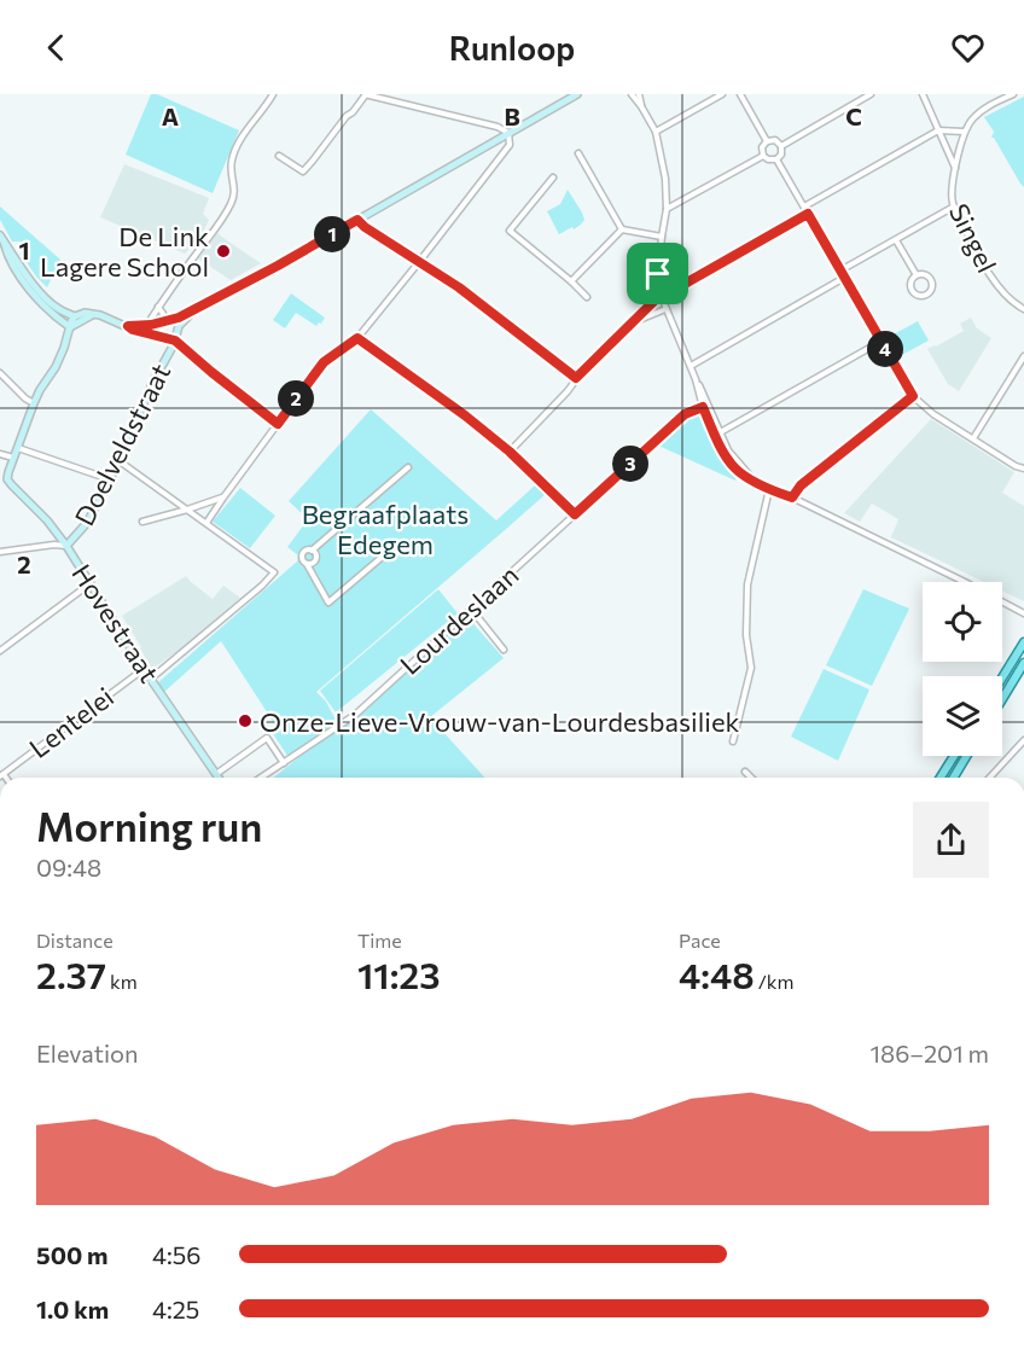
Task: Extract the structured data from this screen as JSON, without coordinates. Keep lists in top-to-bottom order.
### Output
{
  "streets": {
    "street": [
      "Singel",
      "Doelveldstraat",
      "Lourdeslaan",
      "Hovestraat",
      "Lentelei"
    ]
  },
  "crossings": [
    ["Doelveldstraat", "Hovestraat"],
    ["Hovestraat", "Lentelei"]
  ],
  "parks": ["Begraafplaats Edegem"],
  "places": ["De Link Lagere School", "Onze-Lieve-Vrouw-van-Lourdesbasiliek"],
  "page": {
    "header": "Runloop",
    "pins": [
      "1",
      "4",
      "2",
      "3"
    ],
    "heading": ["Morning run", "09:48"],
    "stats": [
      ["Distance", "2.37 km"],
      ["Time", "11:23"],
      ["Pace", "4:48 /km"]
    ],
    "chart": ["Elevation", "186–201 m"],
    "list": [
      {
        "name": "500 m",
        "note": "4:56"
      },
      {
        "name": "1.0 km",
        "note": "4:25"
      }
    ]
  },
  "grid": {
    "columns": ["A", "B", "C"],
    "rows": ["1", "2"]
  }
}
